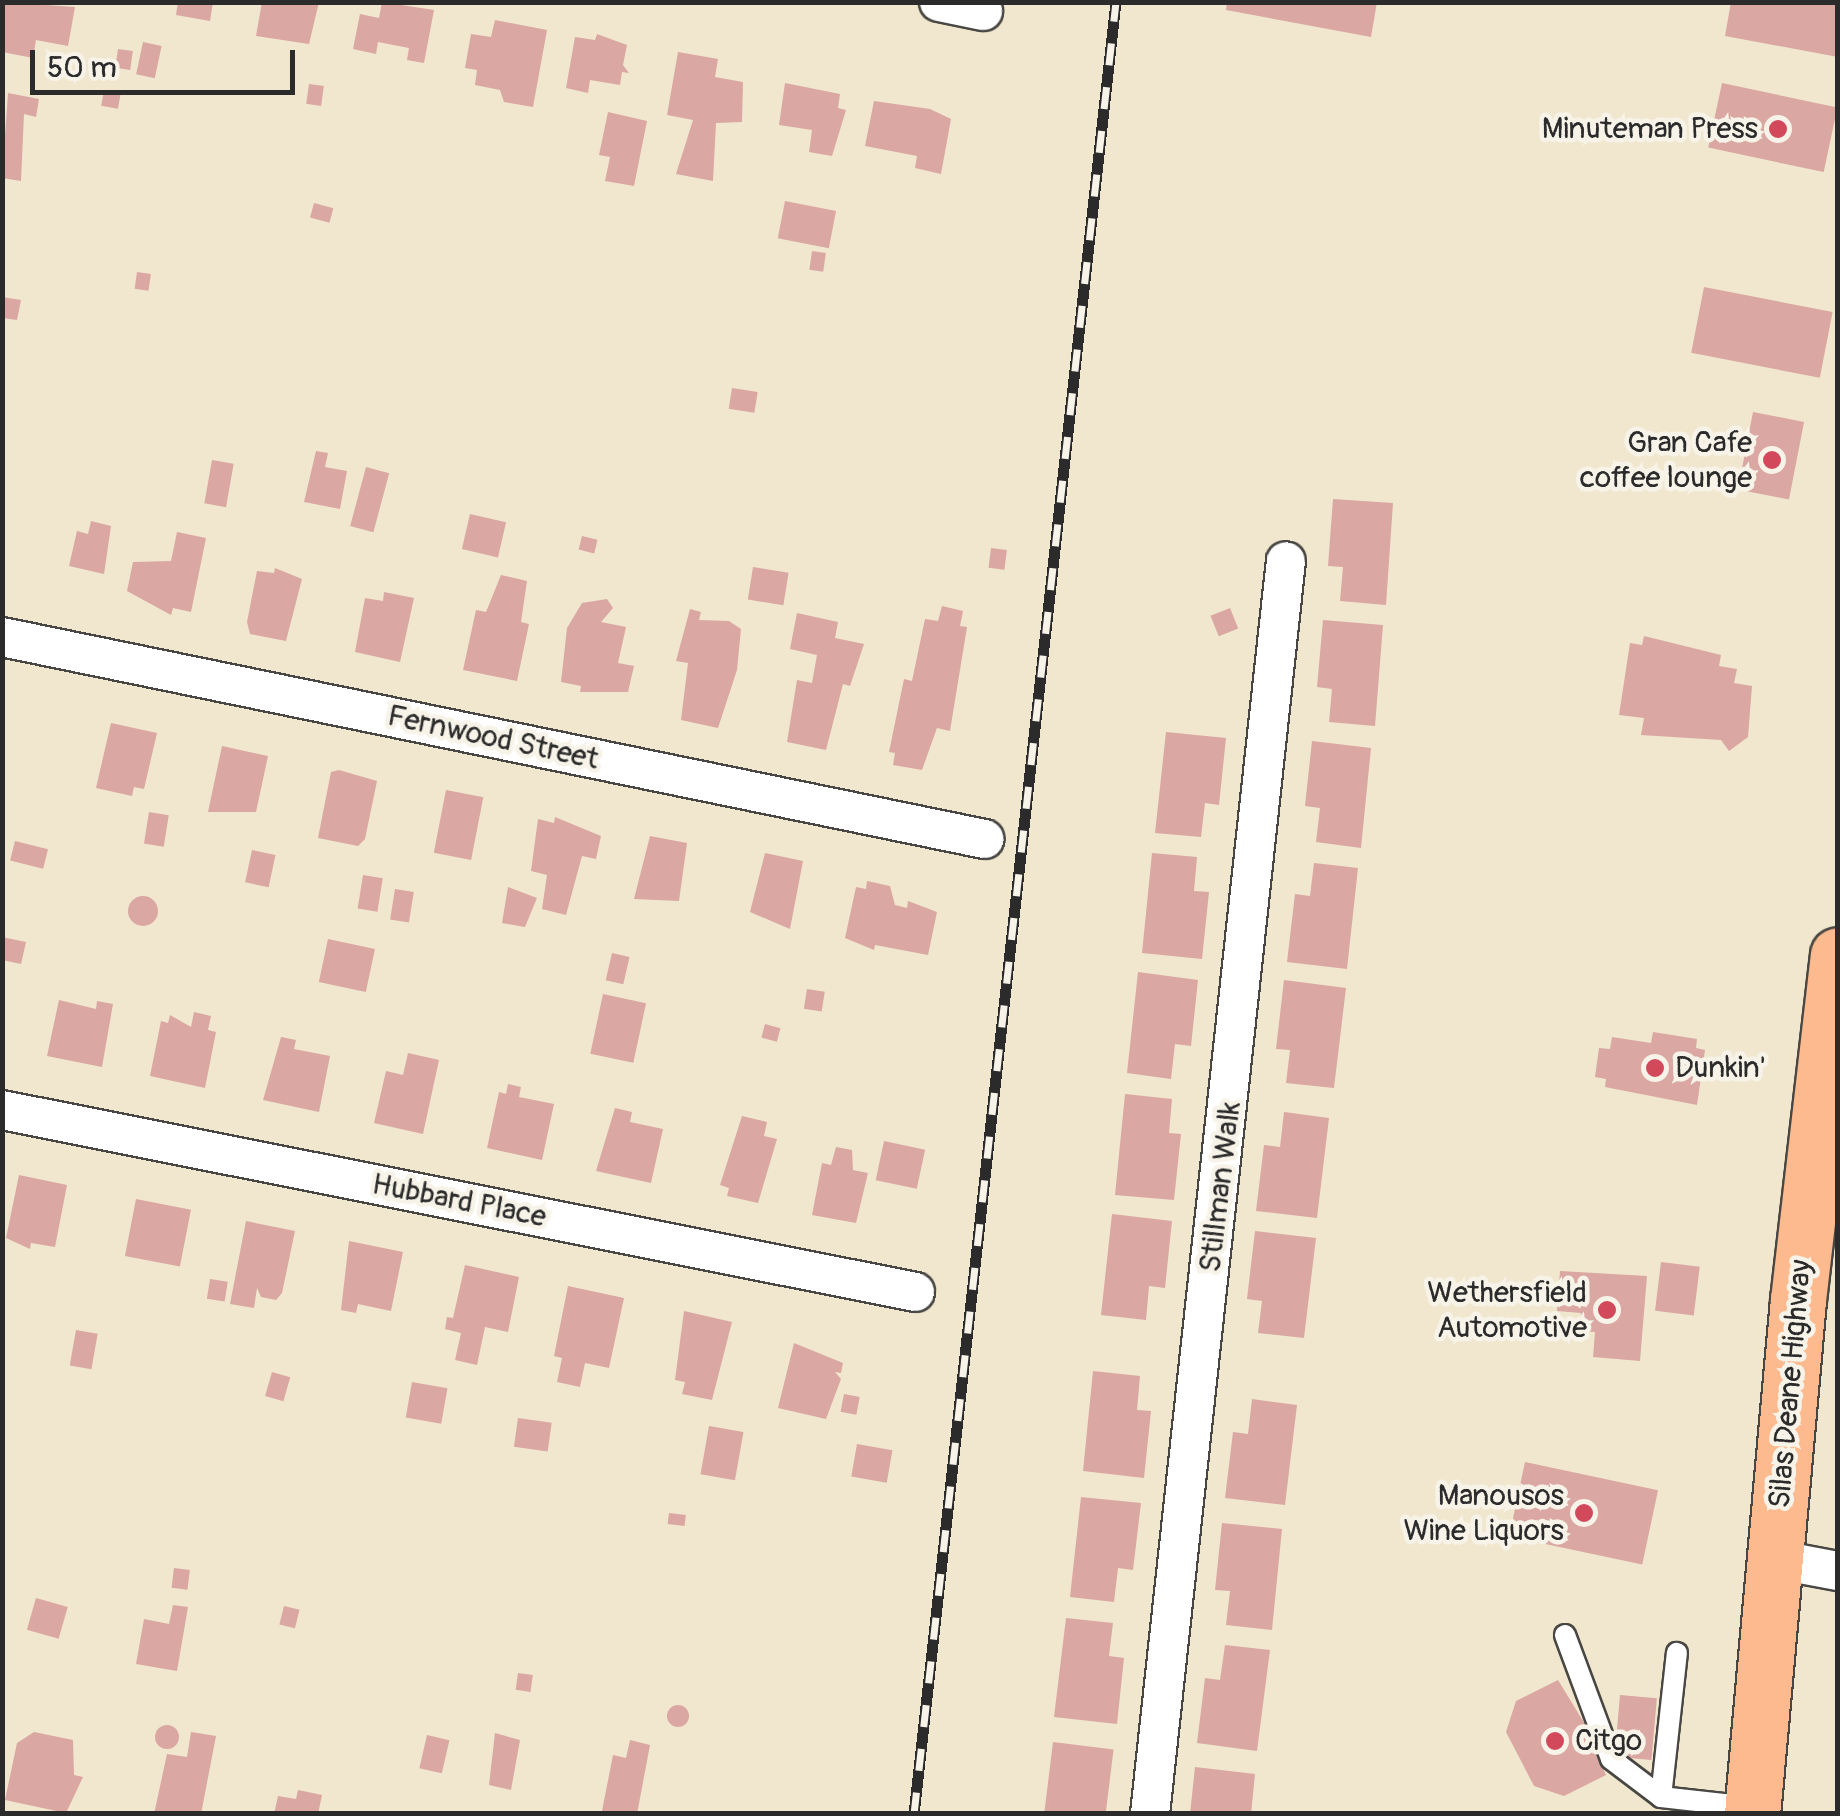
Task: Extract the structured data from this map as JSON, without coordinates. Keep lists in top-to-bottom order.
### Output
{
  "streets": {
    "main road": ["Silas Deane Highway"],
    "street": ["Fernwood Street", "Stillman Walk", "Hubbard Place"]
  },
  "places": [
    "Minuteman Press",
    "Gran Cafe coffee lounge",
    "Dunkin'",
    "Wethersfield Automotive",
    "Manousos Wine Liquors",
    "Citgo"
  ],
  "scale_bar": "50 m"
}
